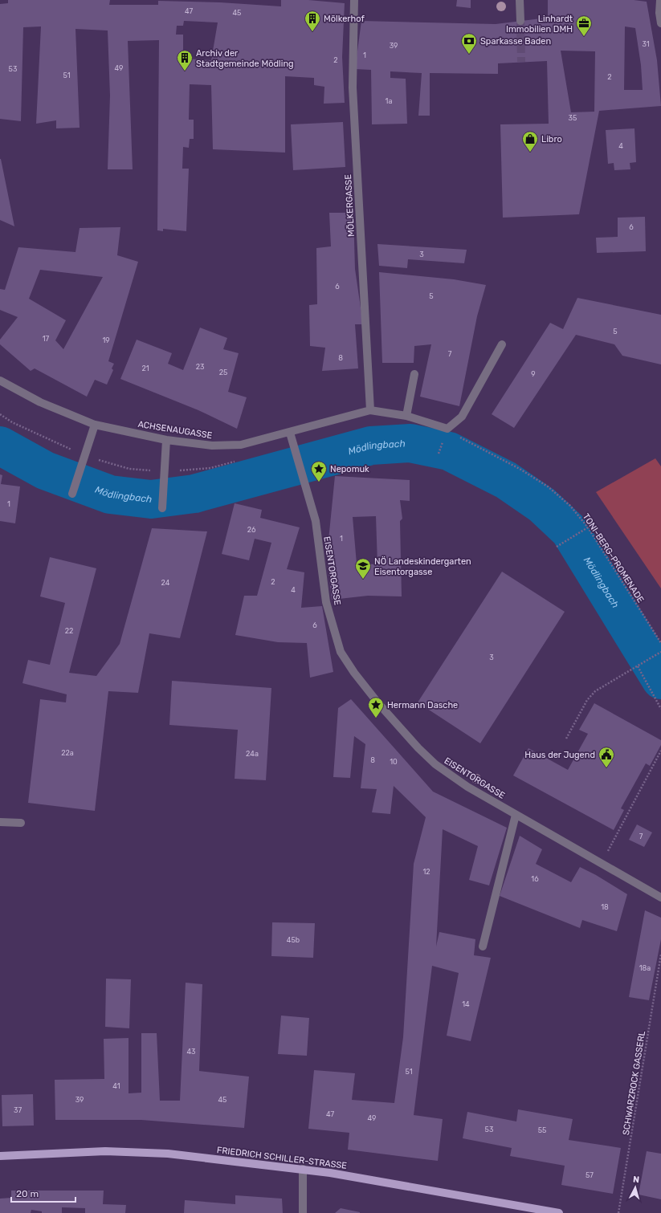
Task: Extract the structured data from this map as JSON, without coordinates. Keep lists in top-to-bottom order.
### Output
{
  "streets": {
    "main road": ["FRIEDRICH SCHILLER-STRASSE"],
    "street": ["MÖLKERGASSE", "ACHSENAUGASSE", "EISENTORGASSE"],
    "path": ["TONI-BERG-PROMENADE", "SCHWARZROCK GASSERL"]
  },
  "crossings": [
    ["MÖLKERGASSE", "ACHSENAUGASSE"],
    ["ACHSENAUGASSE", "TONI-BERG-PROMENADE"],
    ["ACHSENAUGASSE", "EISENTORGASSE"]
  ],
  "water": ["Mödlingbach"],
  "places": {
    "building": ["Mölkerhof", "Archiv der Stadtgemeinde Mödling"],
    "office": ["Linhardt Immobilien DMH"],
    "bank": ["Sparkasse Baden"],
    "shop": ["Libro"],
    "place": ["Nepomuk", "Hermann Dasche"],
    "school or university": ["NÖ Landeskindergarten Eisentorgasse"],
    "public building": ["Haus der Jugend"]
  },
  "house_numbers": [
    "47",
    "45",
    "31",
    "39",
    "1",
    "2",
    "49",
    "53",
    "51",
    "2",
    "1a",
    "35",
    "4",
    "6",
    "3",
    "6",
    "5",
    "5",
    "17",
    "19",
    "7",
    "8",
    "23",
    "21",
    "25",
    "9",
    "1",
    "26",
    "1",
    "2",
    "24",
    "4",
    "6",
    "22",
    "3",
    "22a",
    "24a",
    "8",
    "10",
    "7",
    "12",
    "16",
    "18",
    "45b",
    "18a",
    "14",
    "43",
    "51",
    "41",
    "39",
    "45",
    "37",
    "47",
    "49",
    "53",
    "55",
    "57"
  ],
  "scale_bar": "20 m",
  "north": "top"
}
